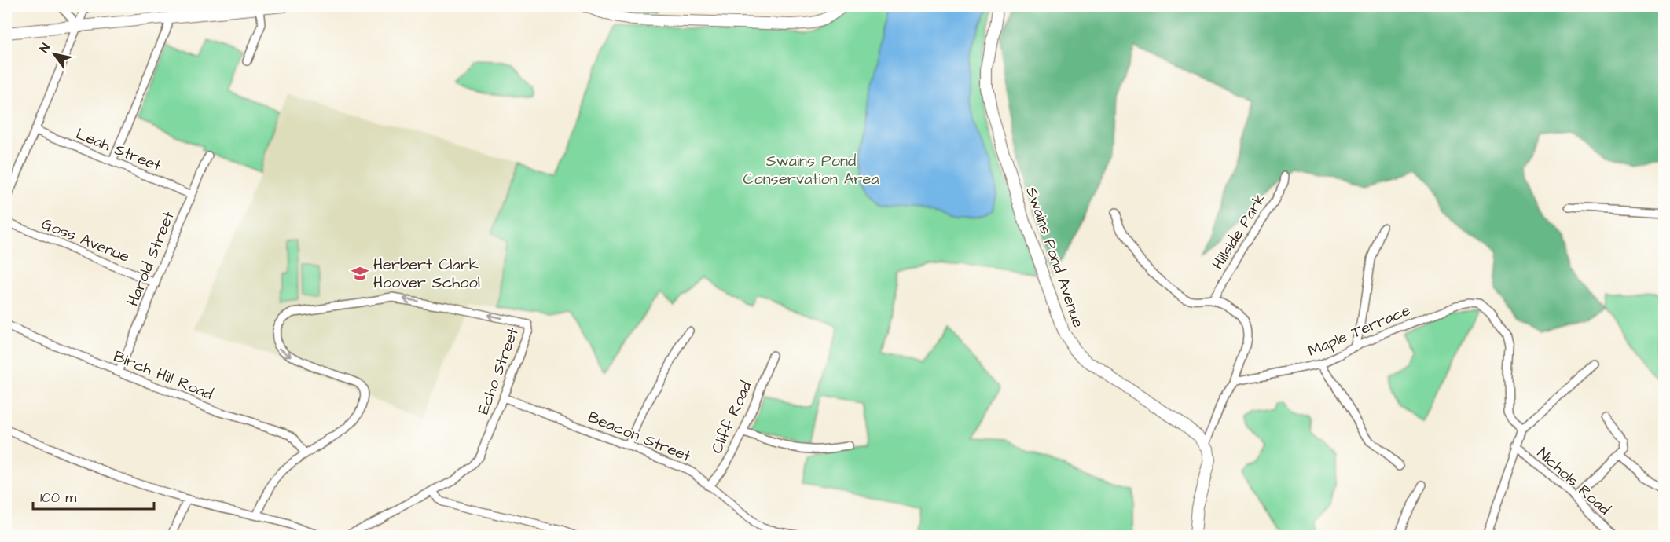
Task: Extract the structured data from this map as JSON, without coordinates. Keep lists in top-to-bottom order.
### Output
{
  "streets": {
    "street": [
      "Leah Street",
      "Hillside Park",
      "Goss Avenue",
      "Swains Pond Avenue",
      "Harold Street",
      "Maple Terrace",
      "Echo Street",
      "Birch Hill Road",
      "Cliff Road",
      "Beacon Street",
      "Nichols Road"
    ]
  },
  "crossings": [
    ["Leah Street", "Harold Street"],
    ["Goss Avenue", "Harold Street"],
    ["Harold Street", "Birch Hill Road"],
    ["Echo Street", "Birch Hill Road"],
    ["Echo Street", "Beacon Street"],
    ["Cliff Road", "Beacon Street"]
  ],
  "parks": ["Swains Pond Conservation Area"],
  "places": {
    "school or university": ["Herbert Clark Hoover School"]
  },
  "scale_bar": "100 m",
  "north": "top left"
}
